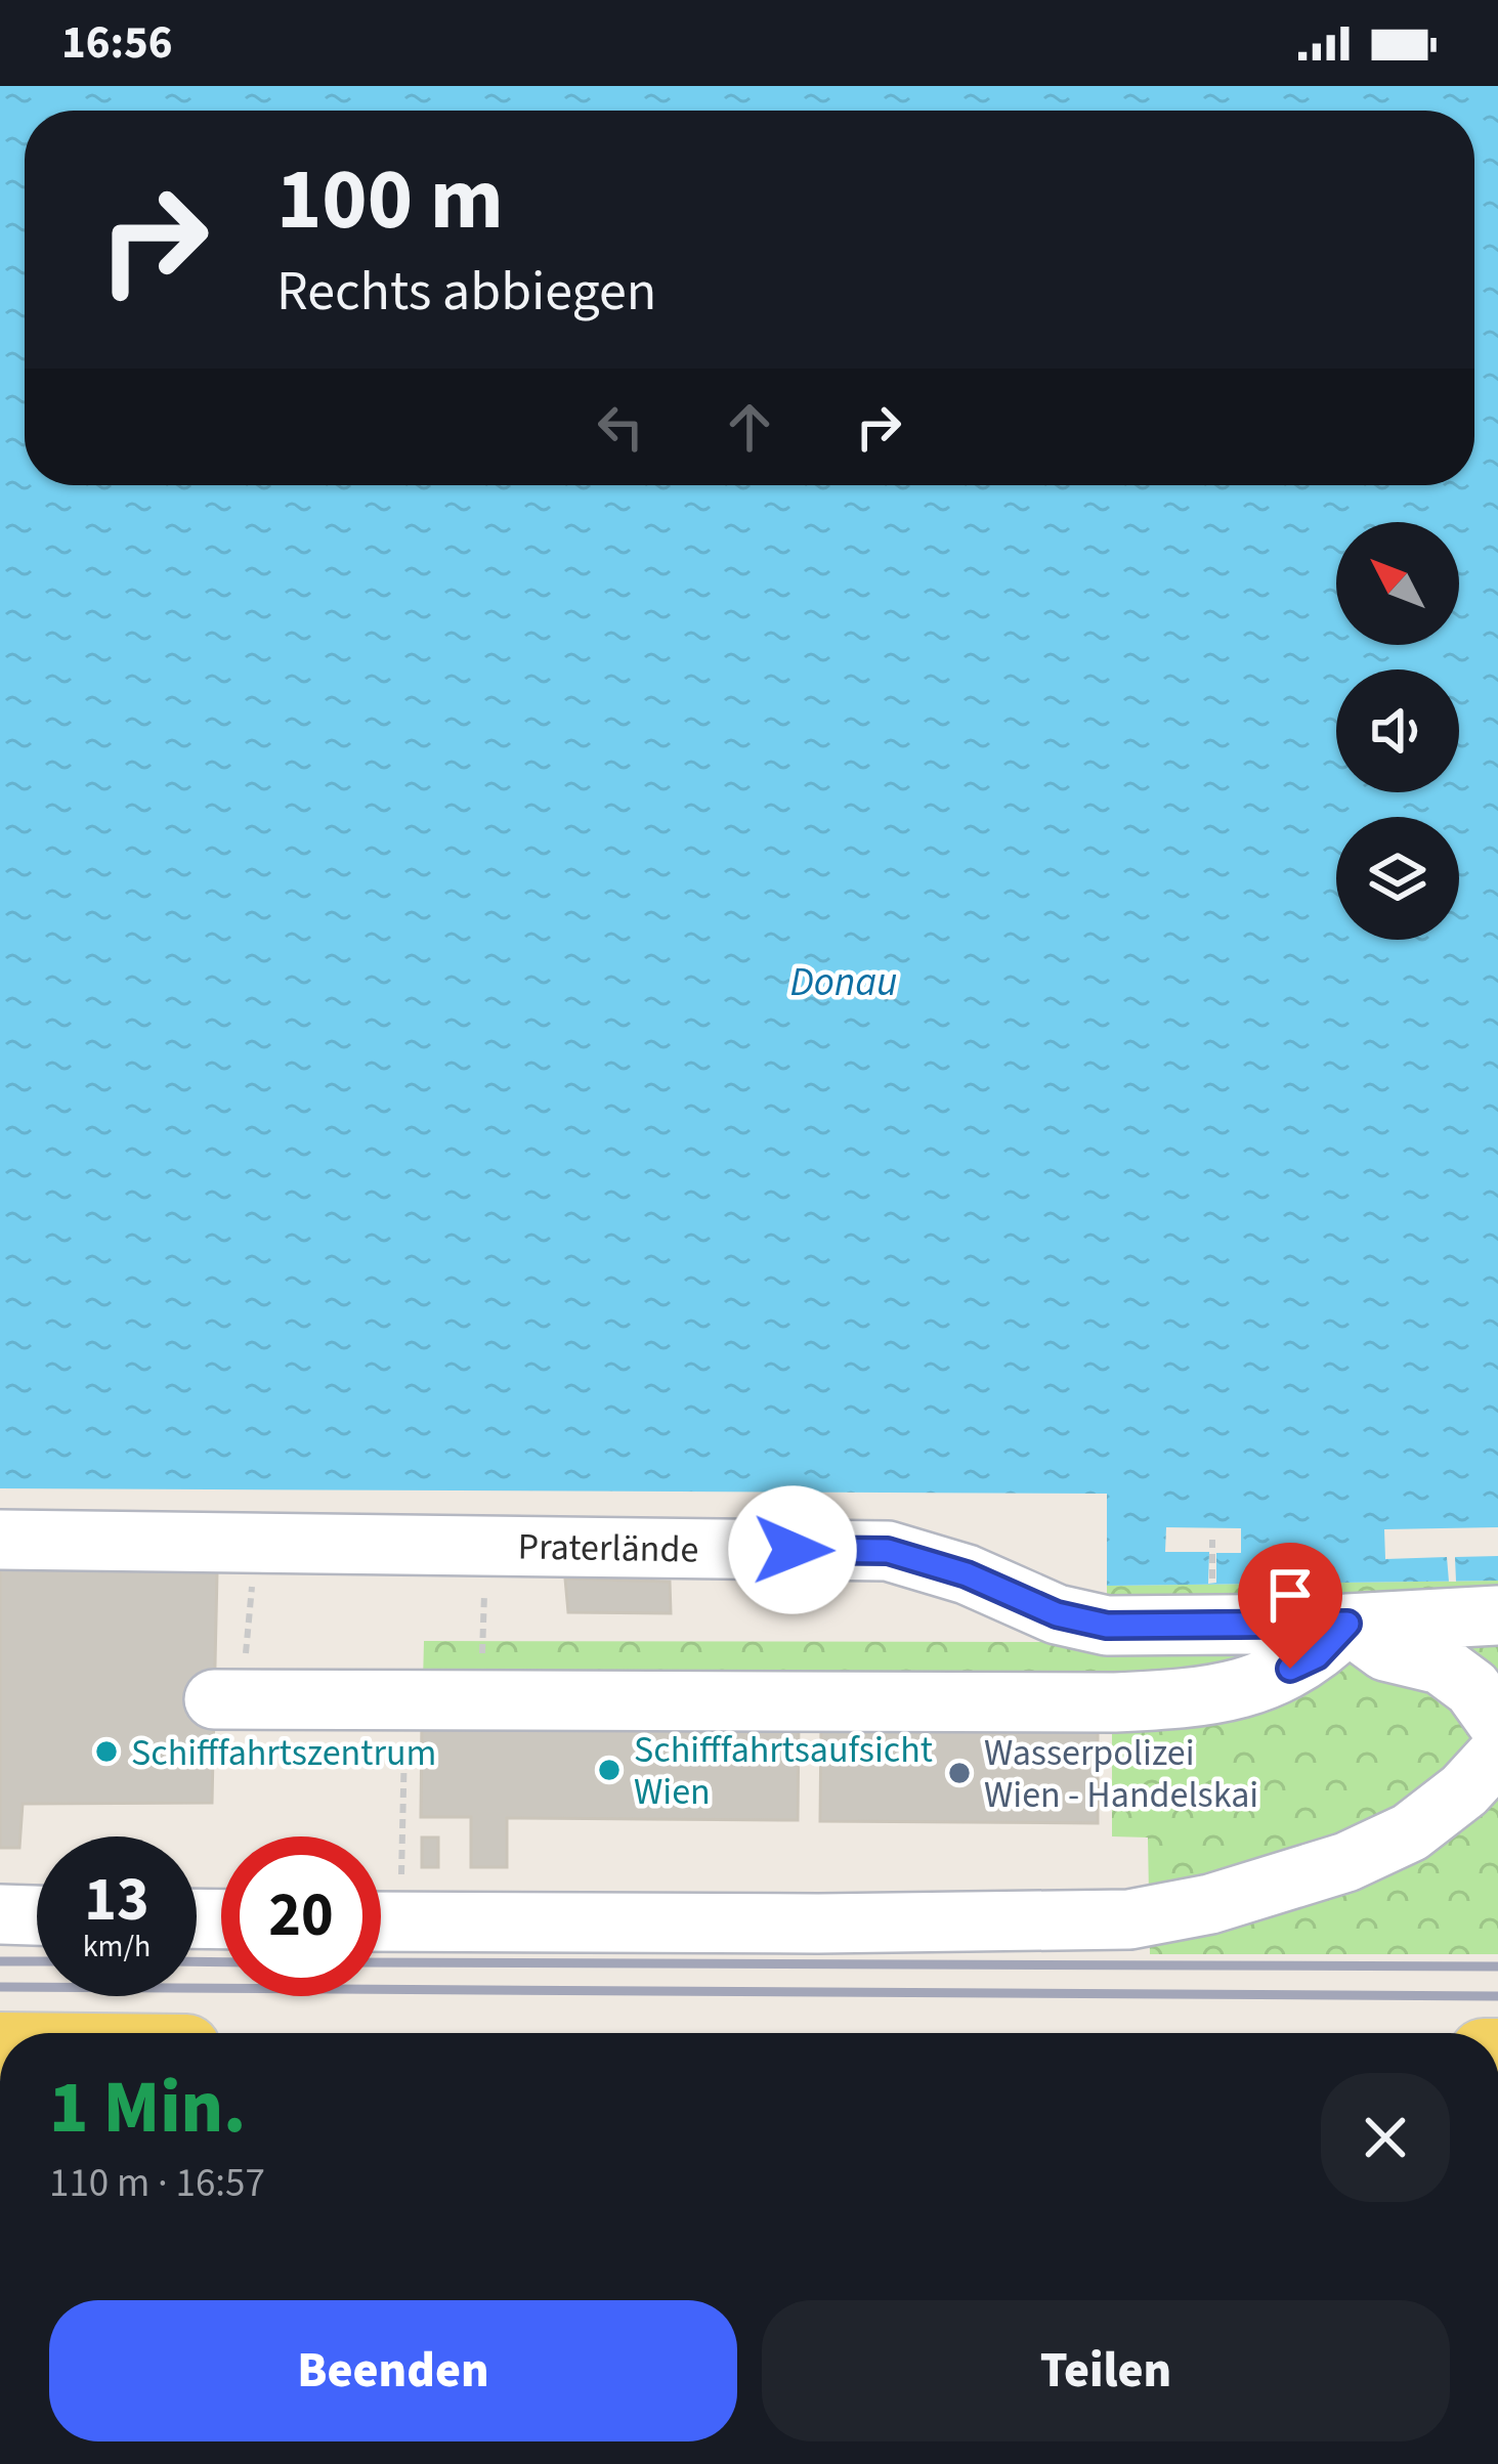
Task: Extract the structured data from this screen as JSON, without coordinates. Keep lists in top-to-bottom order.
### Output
{
  "streets": {
    "street": ["Praterlände"]
  },
  "water": ["Donau"],
  "places": ["Schifffahrtszentrum", "Schifffahrtsaufsicht Wien", "Wasserpolizei Wien - Handelskai"],
  "north": "top left",
  "page": {
    "status": "16:56",
    "turn": ["100 m", "Rechts abbiegen"],
    "speed": "13 km/h",
    "limit": "20",
    "heading": ["1 Min.", "110 m · 16:57"],
    "buttons": ["Beenden", "Teilen"]
  }
}
